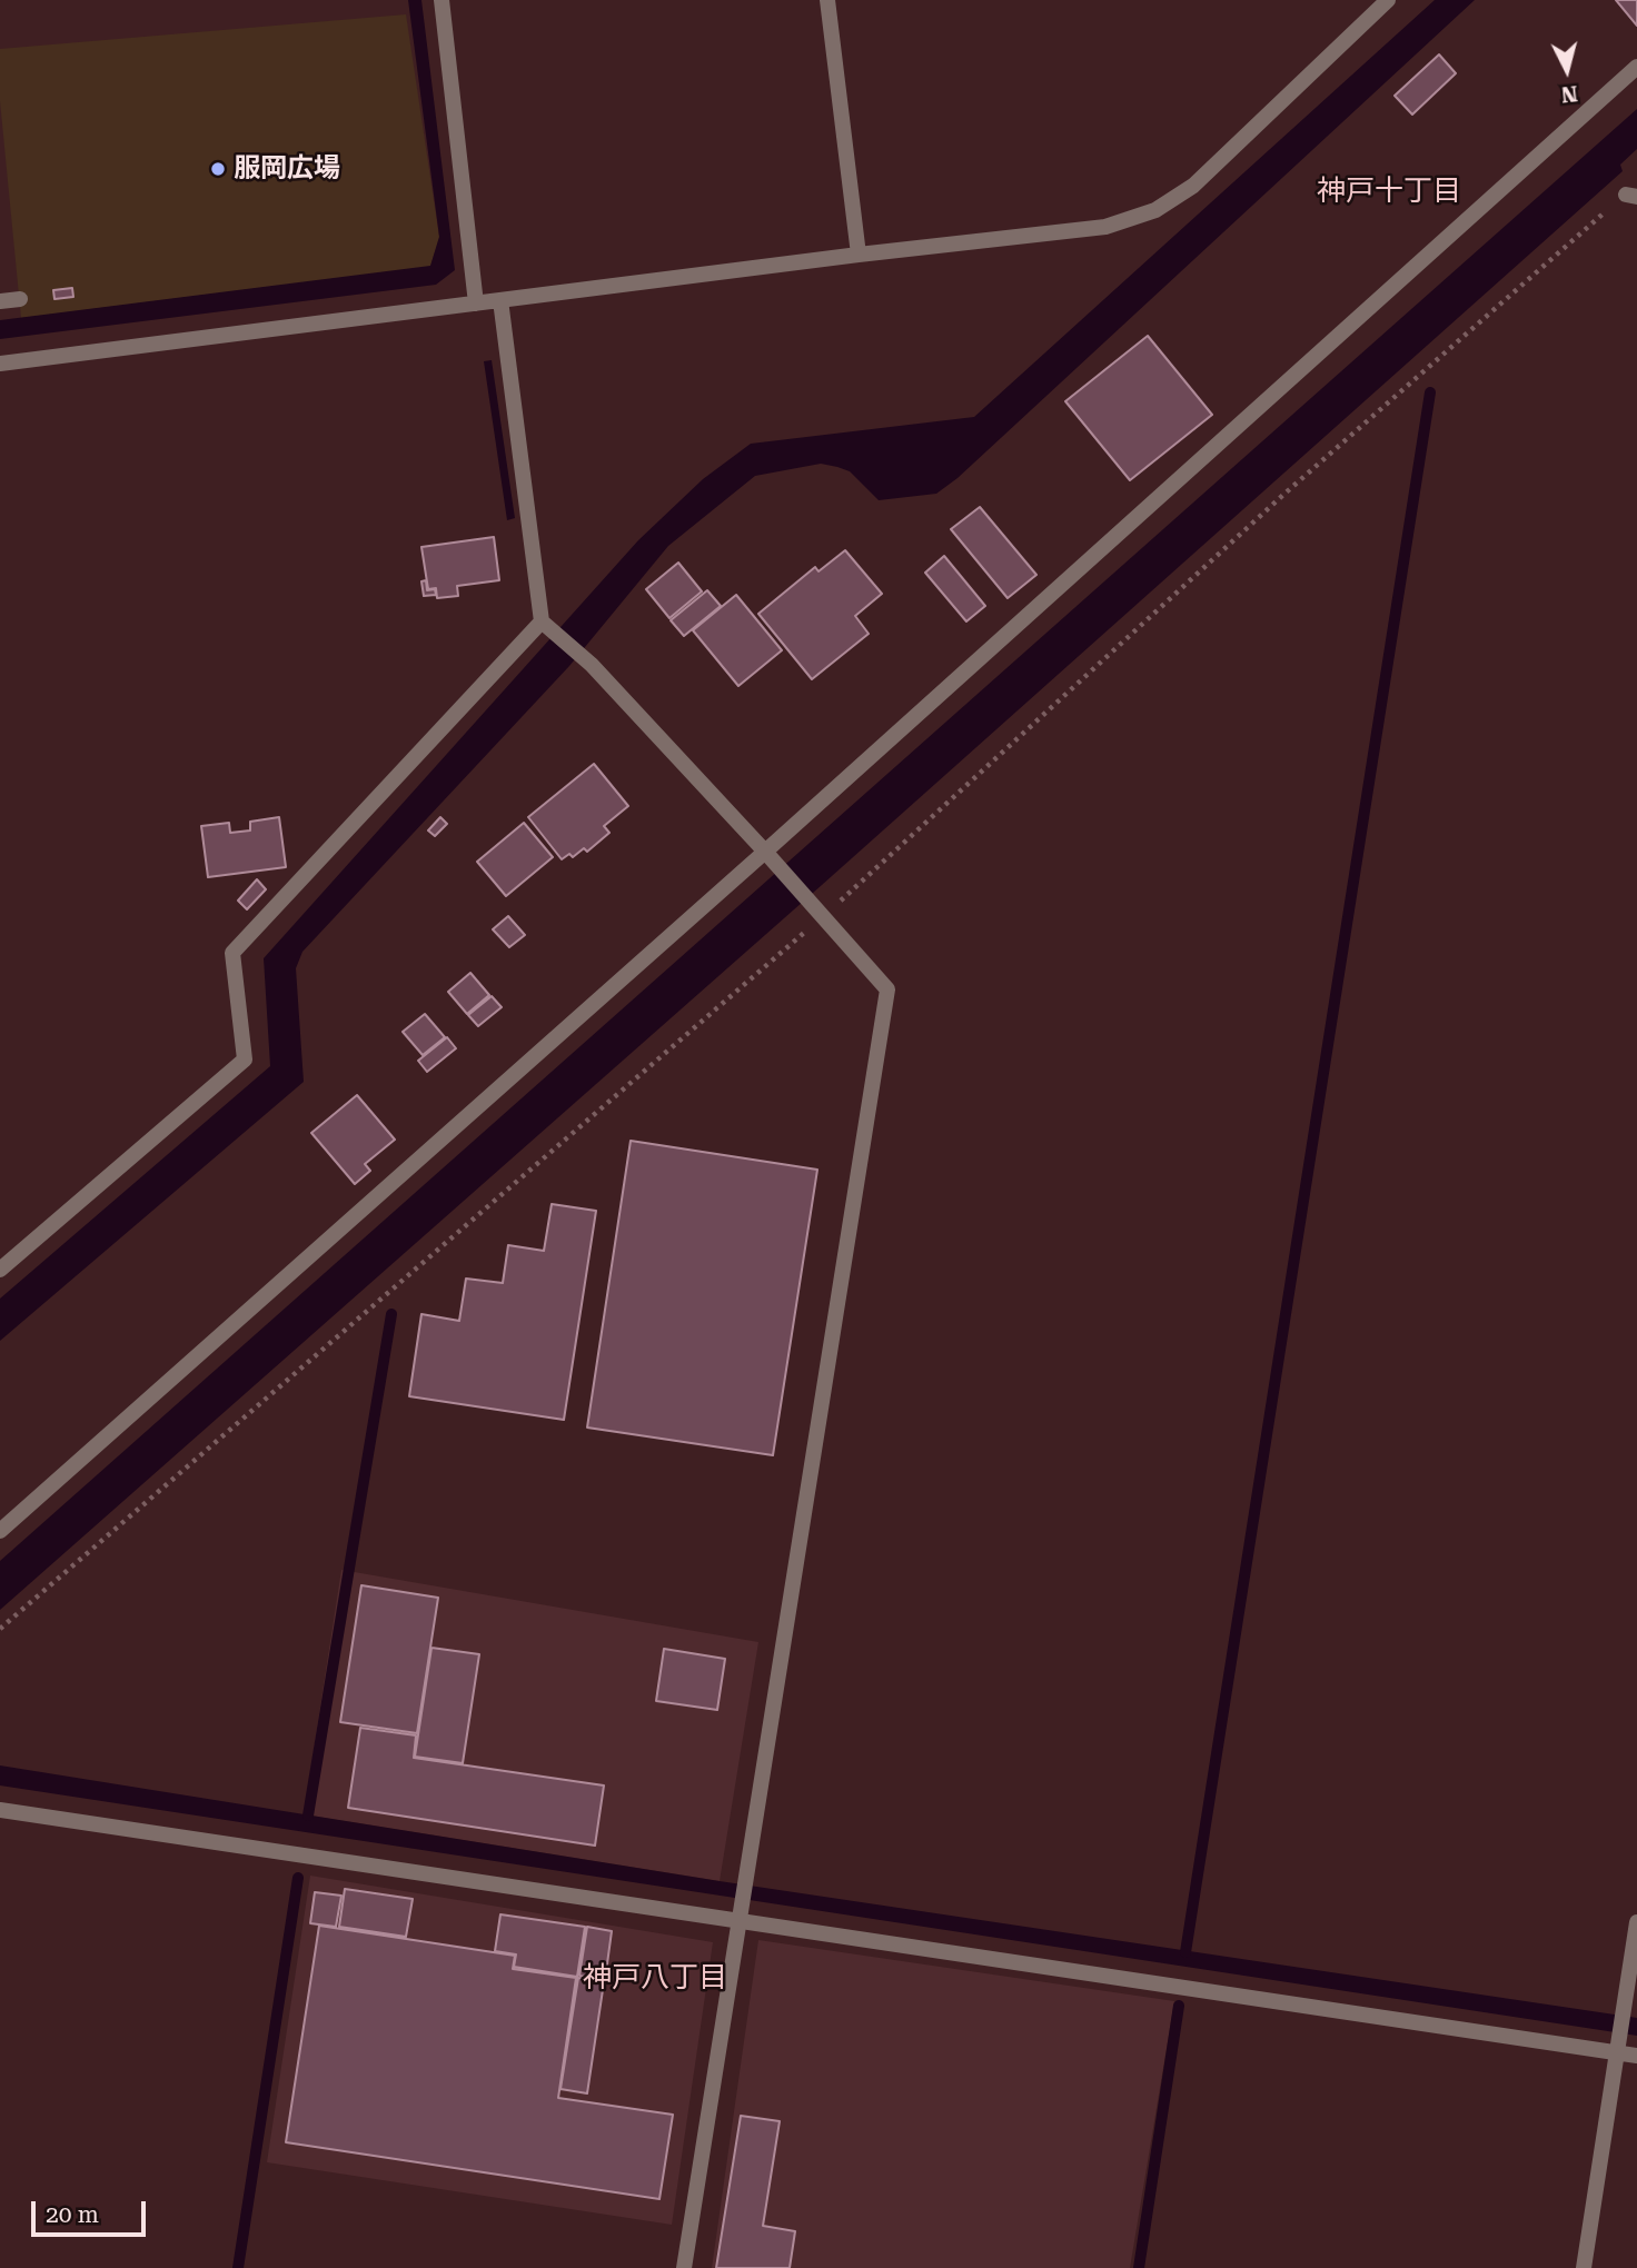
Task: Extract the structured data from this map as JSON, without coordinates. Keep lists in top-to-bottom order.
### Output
{
  "districts": ["神戸十丁目", "神戸八丁目"],
  "places": ["服岡広場"],
  "scale_bar": "20 m",
  "north": "bottom"
}
